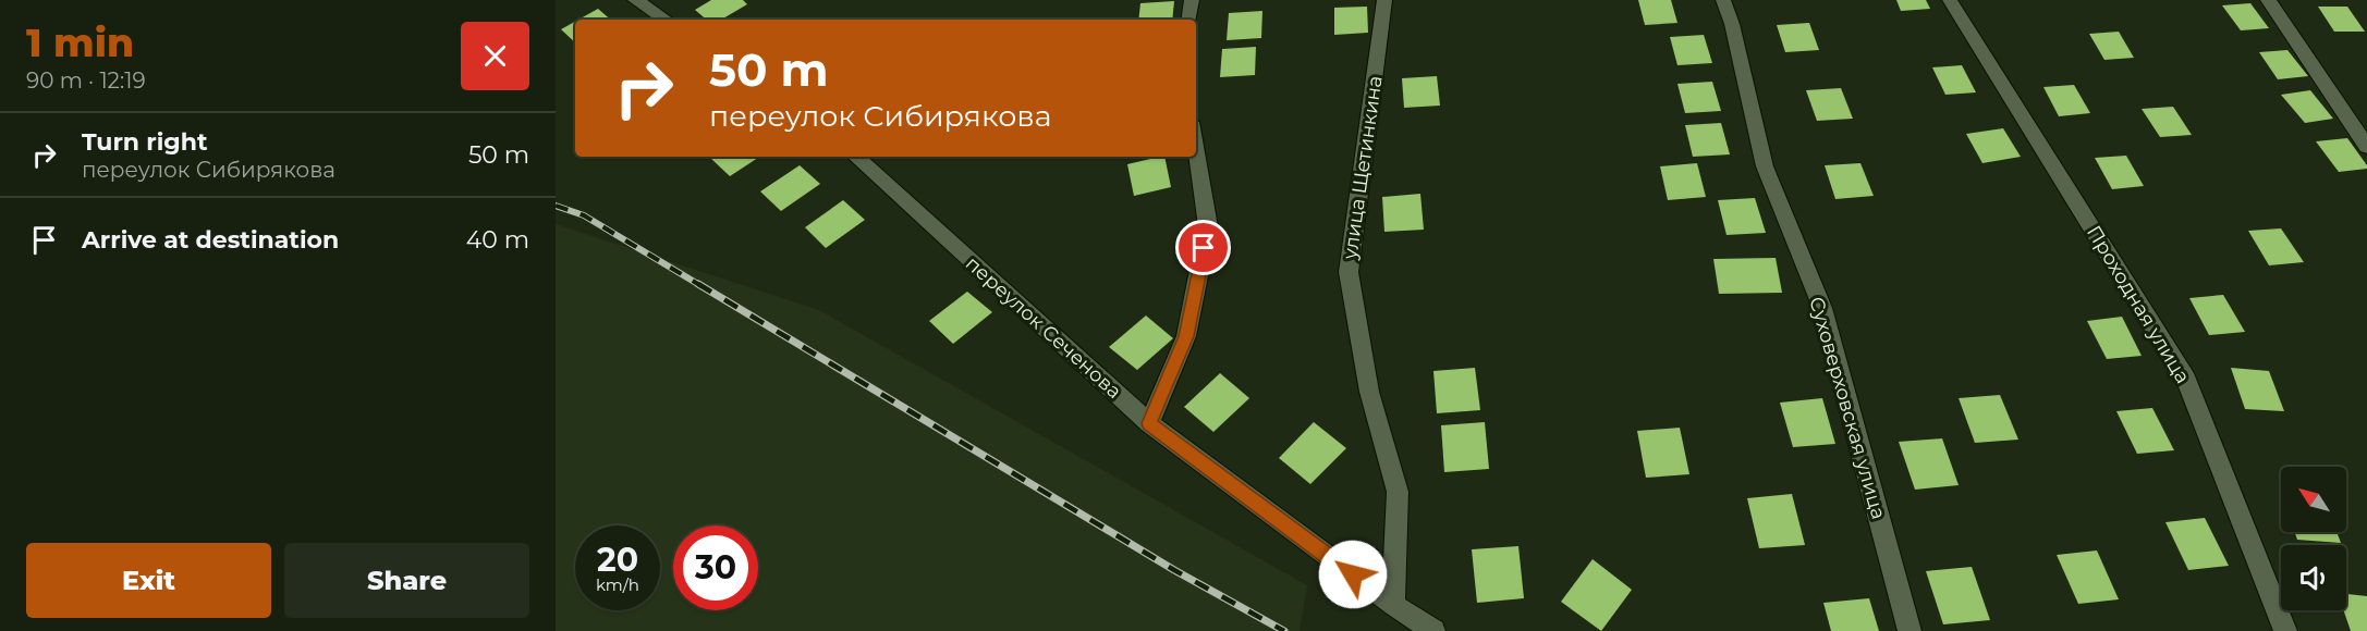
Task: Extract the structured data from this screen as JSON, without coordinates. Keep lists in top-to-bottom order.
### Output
{
  "streets": {
    "street": [
      "улица Щетинкина",
      "Проходная улица",
      "переулок Сеченова",
      "Суховерховская улица"
    ]
  },
  "crossings": [
    ["улица Щетинкина", "переулок Сеченова"]
  ],
  "north": "top left",
  "page": {
    "heading": ["1 min", "90 m · 12:19"],
    "turn": ["50 m", "переулок Сибирякова"],
    "list": [
      {
        "name": "Turn right",
        "note": "переулок Сибирякова",
        "value": "50 m"
      },
      {
        "name": "Arrive at destination",
        "value": "40 m"
      }
    ],
    "speed": "20 km/h",
    "limit": "30",
    "buttons": ["Exit", "Share"]
  }
}
